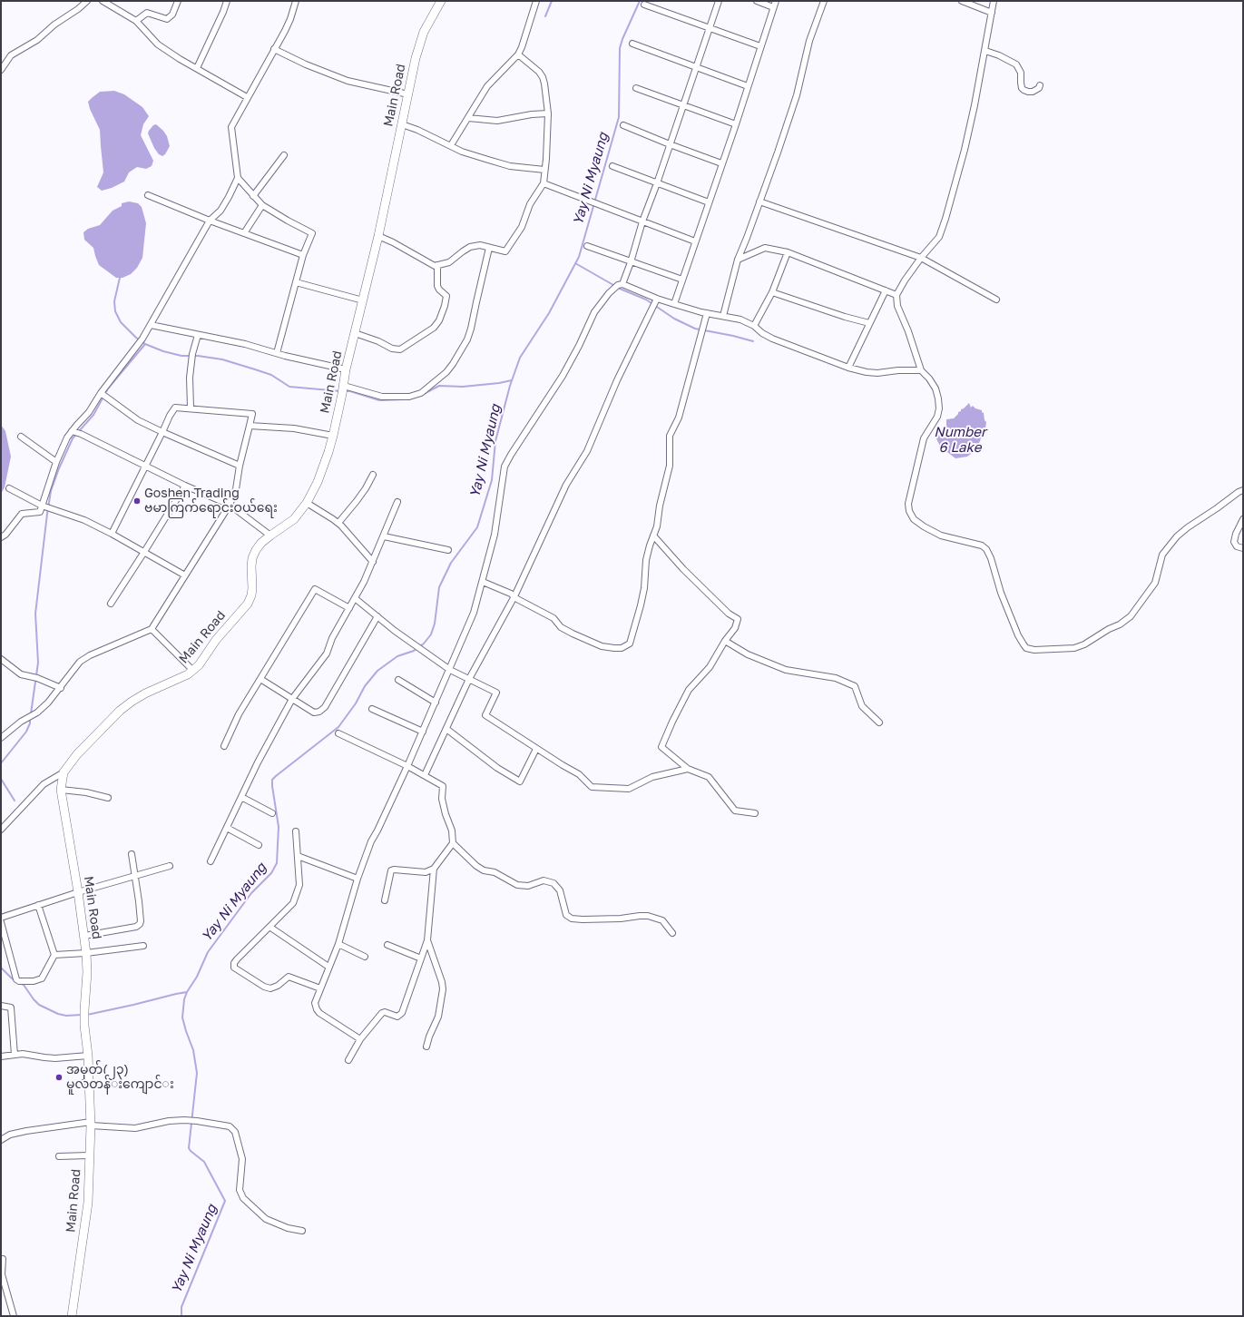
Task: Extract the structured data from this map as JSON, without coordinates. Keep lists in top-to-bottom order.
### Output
{
  "streets": {
    "main road": ["Main Road"]
  },
  "water": ["Yay Ni Myaung", "Number 6 Lake"],
  "places": ["Goshen Trading ဗမာကြက်ရောင်းဝယ်ရေး", "အမှတ်(၂၃) မူလတန်‌း‌ကျောင်‌း"]
}
